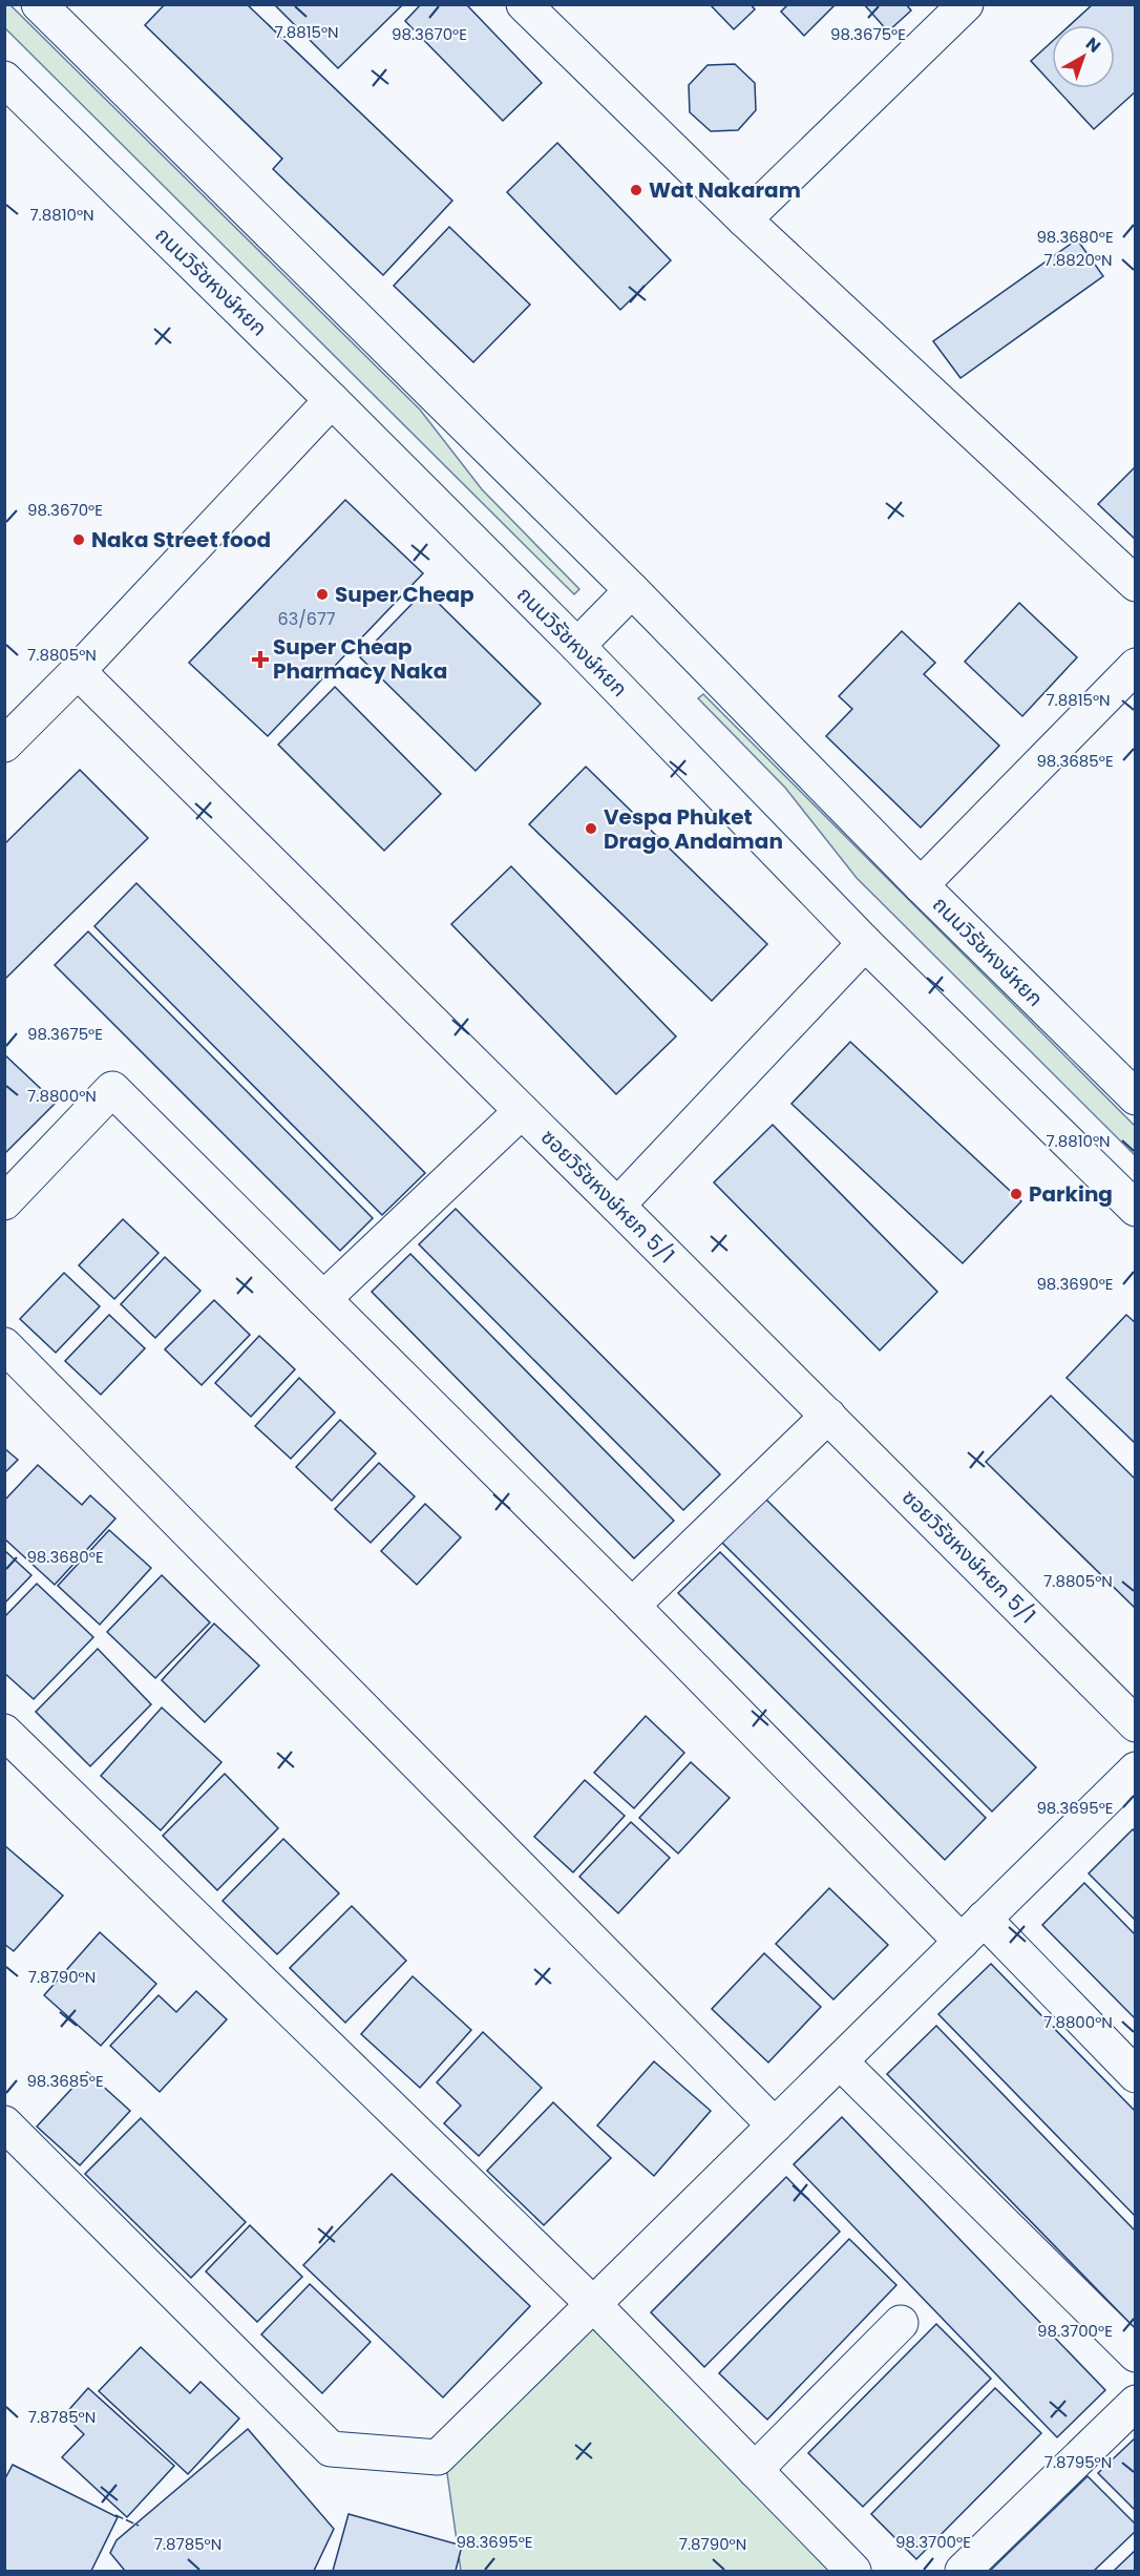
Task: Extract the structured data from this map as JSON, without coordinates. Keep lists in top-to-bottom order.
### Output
{
  "streets": {
    "street": ["ถนนวิรัชหงษ์หยก", "ซอยวิรัชหงษ์หยก 5/1"]
  },
  "places": {
    "other": [
      "Wat Nakaram",
      "Naka Street food",
      "Super Cheap",
      "Vespa Phuket Drago Andaman",
      "Parking"
    ],
    "health": ["Super Cheap Pharmacy Naka"]
  },
  "house_numbers": ["63/677"],
  "north": "top right",
  "coordinates": [
    "7.8815°N",
    "98.3670°E",
    "98.3675°E",
    "7.8810°N",
    "98.3680°E",
    "7.8820°N",
    "7.8805°N",
    "98.3685°E",
    "7.8800°N",
    "98.3690°E",
    "98.3695°E",
    "7.8790°N",
    "98.3700°E",
    "7.8785°N",
    "7.8795°N"
  ]
}
